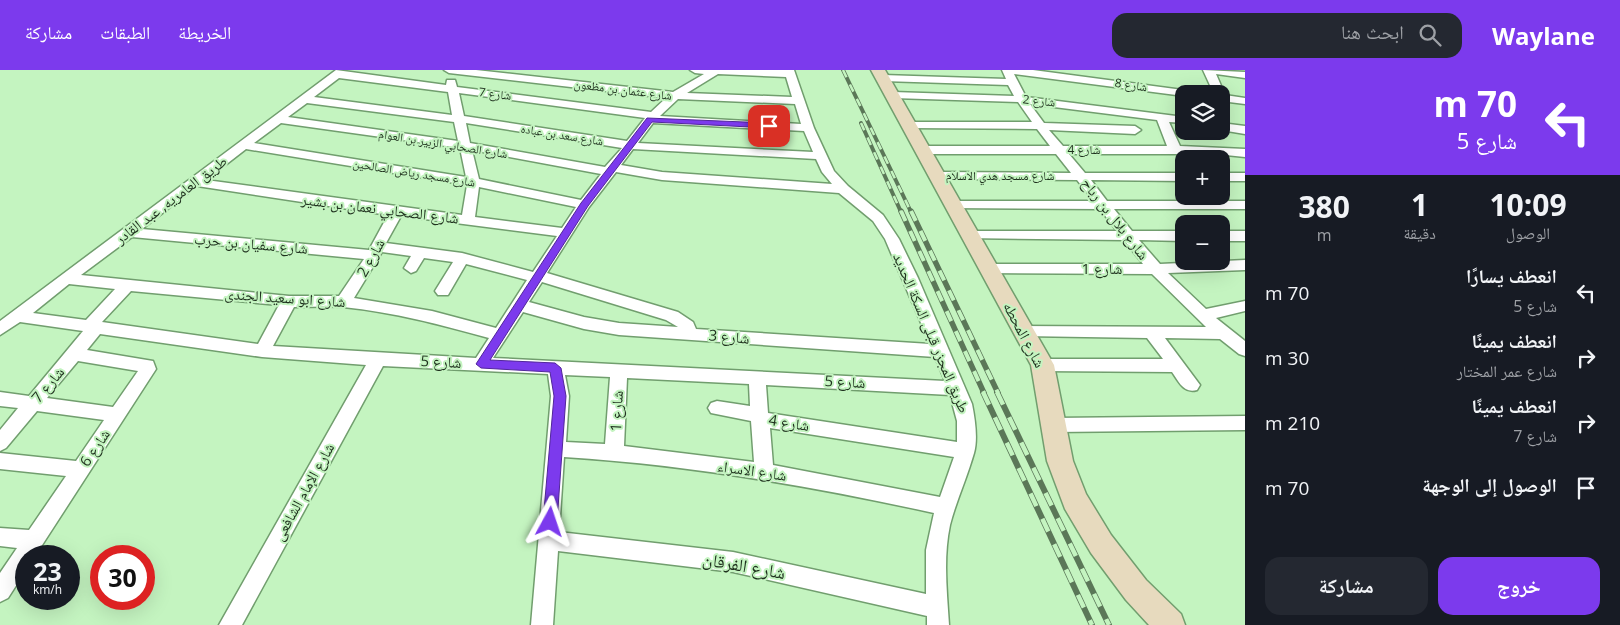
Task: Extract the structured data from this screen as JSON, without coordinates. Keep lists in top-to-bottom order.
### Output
{
  "streets": {
    "street": [
      "شارع 8",
      "شارع عثمان بن مظعون",
      "شارع 7",
      "شارع 2",
      "شارع سعد بن عباده",
      "شارع الصحابي الزبير بن العوام",
      "شارع 4",
      "شارع مسجد رياض الصالحين",
      "شارع مسجد هدي الاسلام",
      "طريق العامريه, عبد القادر",
      "شارع الصحابي نعمان بن بشير",
      "شارع بلال بن رباح",
      "شارع سفيان بن حرب",
      "شارع 1",
      "شارع ابو سعيد الجندى",
      "طريق المجزر قبلى السكة الحديد",
      "شارع المحطه",
      "شارع 3",
      "شارع 5",
      "شارع 6",
      "شارع الاسراء",
      "شارع الإمام الشافعى",
      "شارع الفرقان"
    ]
  },
  "crossings": [
    ["شارع 8", "شارع 2"],
    ["شارع 8", "شارع بلال بن رباح"],
    ["شارع 8", "شارع المحطه"],
    ["شارع عثمان بن مظعون", "طريق المجزر قبلى السكة الحديد"],
    ["شارع 7", "طريق العامريه, عبد القادر"],
    ["شارع 7", "شارع ابو سعيد الجندى"],
    ["شارع 7", "طريق المجزر قبلى السكة الحديد"],
    ["شارع 7", "شارع 5"],
    ["شارع 7", "شارع 6"],
    ["شارع 2", "شارع الصحابي نعمان بن بشير"],
    ["شارع 2", "شارع بلال بن رباح"],
    ["شارع 2", "شارع سفيان بن حرب"],
    ["شارع 2", "شارع ابو سعيد الجندى"],
    ["شارع 2", "شارع المحطه"],
    ["شارع سعد بن عباده", "طريق العامريه, عبد القادر"],
    ["شارع سعد بن عباده", "طريق المجزر قبلى السكة الحديد"],
    ["شارع الصحابي الزبير بن العوام", "طريق العامريه, عبد القادر"],
    ["شارع الصحابي الزبير بن العوام", "طريق المجزر قبلى السكة الحديد"],
    ["شارع 4", "شارع بلال بن رباح"],
    ["شارع 4", "طريق المجزر قبلى السكة الحديد"],
    ["شارع 4", "شارع المحطه"],
    ["شارع مسجد رياض الصالحين", "طريق العامريه, عبد القادر"],
    ["شارع مسجد هدي الاسلام", "شارع بلال بن رباح"],
    ["شارع مسجد هدي الاسلام", "شارع المحطه"],
    ["طريق العامريه, عبد القادر", "شارع الصحابي نعمان بن بشير"],
    ["طريق العامريه, عبد القادر", "شارع سفيان بن حرب"],
    ["طريق العامريه, عبد القادر", "شارع ابو سعيد الجندى"],
    ["طريق العامريه, عبد القادر", "شارع 5"],
    ["شارع بلال بن رباح", "شارع 1"],
    ["شارع سفيان بن حرب", "شارع 3"],
    ["شارع 1", "شارع المحطه"],
    ["شارع 1", "شارع 5"],
    ["شارع 1", "شارع الاسراء"],
    ["طريق المجزر قبلى السكة الحديد", "شارع 3"],
    ["طريق المجزر قبلى السكة الحديد", "شارع 5"],
    ["طريق المجزر قبلى السكة الحديد", "شارع الاسراء"],
    ["طريق المجزر قبلى السكة الحديد", "شارع الفرقان"],
    ["شارع 5", "شارع الإمام الشافعى"]
  ],
  "page": {
    "header": "Waylane",
    "search": "ابحث هنا",
    "nav": ["الخريطة", "الطبقات", "مشاركة"],
    "turn": ["70 m", "شارع 5"],
    "map_buttons": ["+", "−"],
    "eta": [
      "10:09",
      "الوصول",
      "1",
      "دقيقة",
      "380",
      "m"
    ],
    "list": [
      {
        "name": "انعطف يسارًا",
        "note": "شارع 5",
        "value": "70 m"
      },
      {
        "name": "انعطف يمينًا",
        "note": "شارع عمر المختار",
        "value": "30 m"
      },
      {
        "name": "انعطف يمينًا",
        "note": "شارع 7",
        "value": "210 m"
      },
      {
        "name": "الوصول إلى الوجهة",
        "value": "70 m"
      }
    ],
    "speed": "23 km/h",
    "limit": "30",
    "buttons": ["خروج", "مشاركة"]
  }
}
